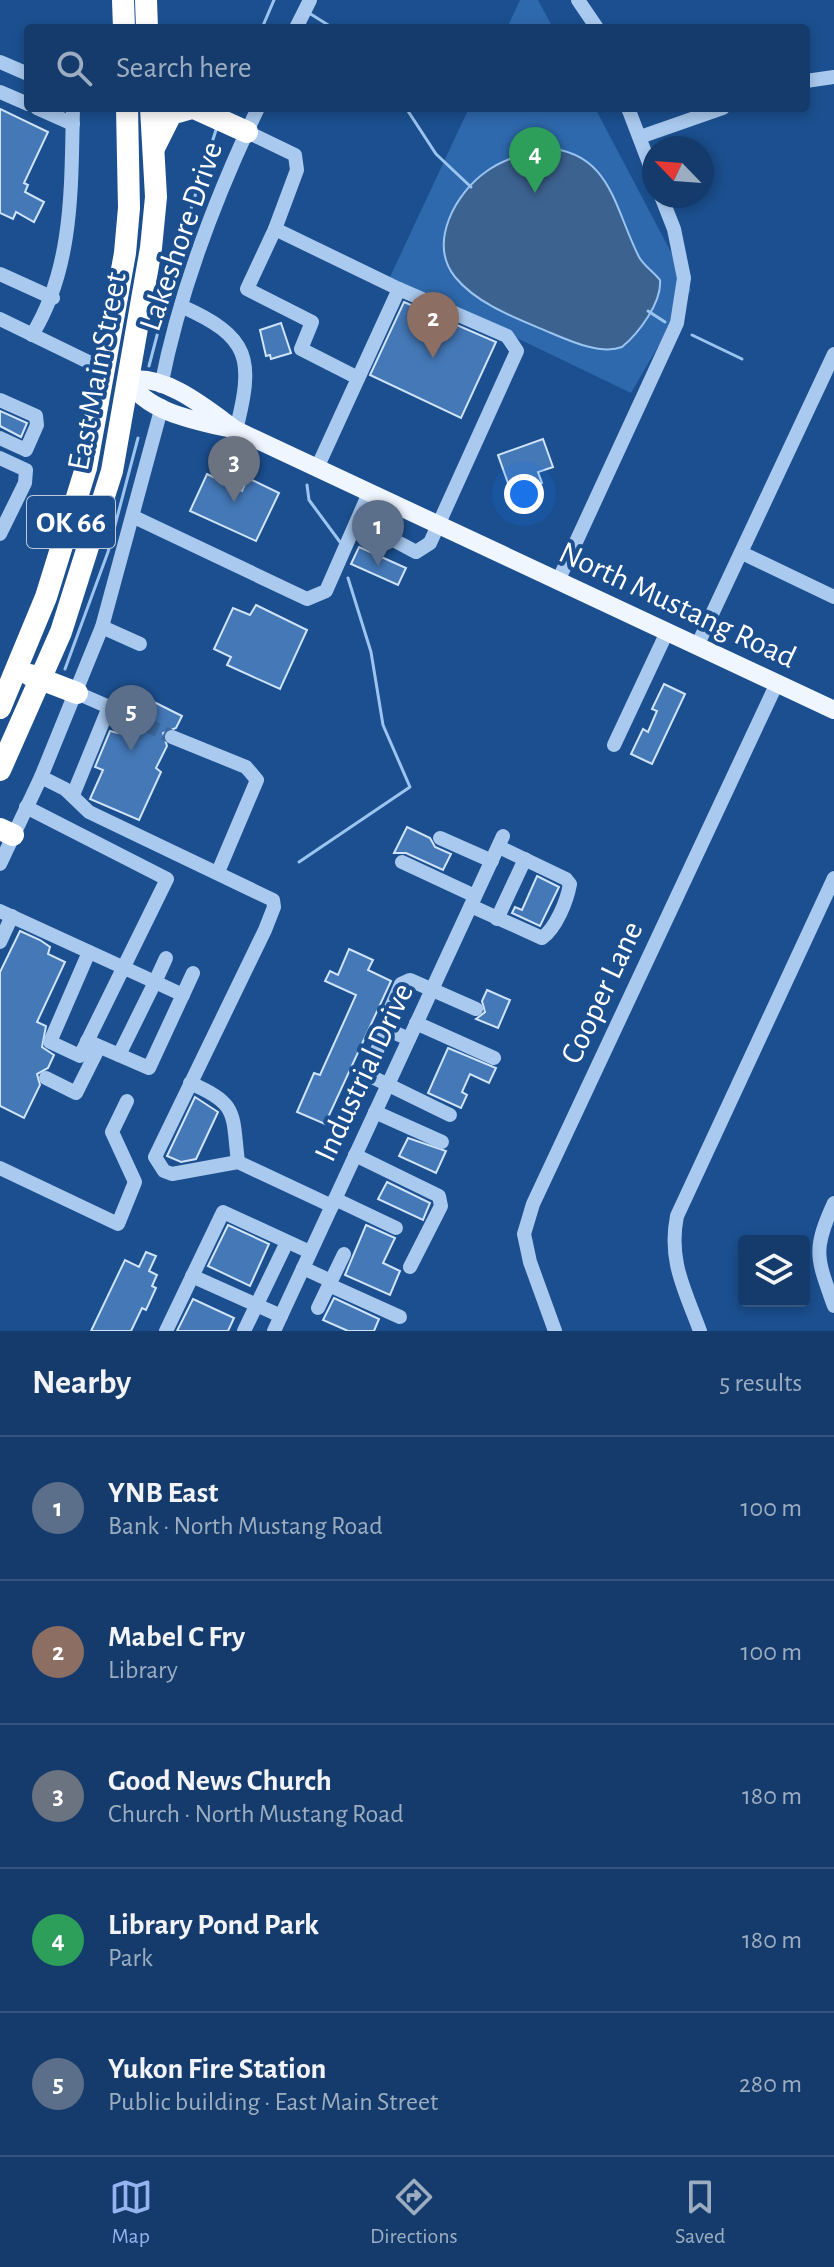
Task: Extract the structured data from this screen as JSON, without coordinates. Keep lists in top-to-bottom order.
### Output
{
  "streets": {
    "highway": ["East Main Street", "OK 66"],
    "main road": ["North Mustang Road"],
    "street": ["Lakeshore Drive", "Cooper Lane", "Industrial Drive"]
  },
  "crossings": [
    ["Lakeshore Drive", "North Mustang Road"],
    ["East Main Street", "North Mustang Road"],
    ["North Mustang Road", "Cooper Lane"]
  ],
  "north": "top left",
  "page": {
    "search": "Search here",
    "pins": [
      "4",
      "2",
      "3",
      "1",
      "5"
    ],
    "heading": ["Nearby", "5 results"],
    "list": [
      {
        "mark": "1",
        "name": "YNB East",
        "note": "Bank · North Mustang Road",
        "value": "100 m"
      },
      {
        "mark": "2",
        "name": "Mabel C Fry",
        "note": "Library",
        "value": "100 m"
      },
      {
        "mark": "3",
        "name": "Good News Church",
        "note": "Church · North Mustang Road",
        "value": "180 m"
      },
      {
        "mark": "4",
        "name": "Library Pond Park",
        "note": "Park",
        "value": "180 m"
      },
      {
        "mark": "5",
        "name": "Yukon Fire Station",
        "note": "Public building · East Main Street",
        "value": "280 m"
      }
    ],
    "nav": ["Map", "Directions", "Saved"]
  }
}
